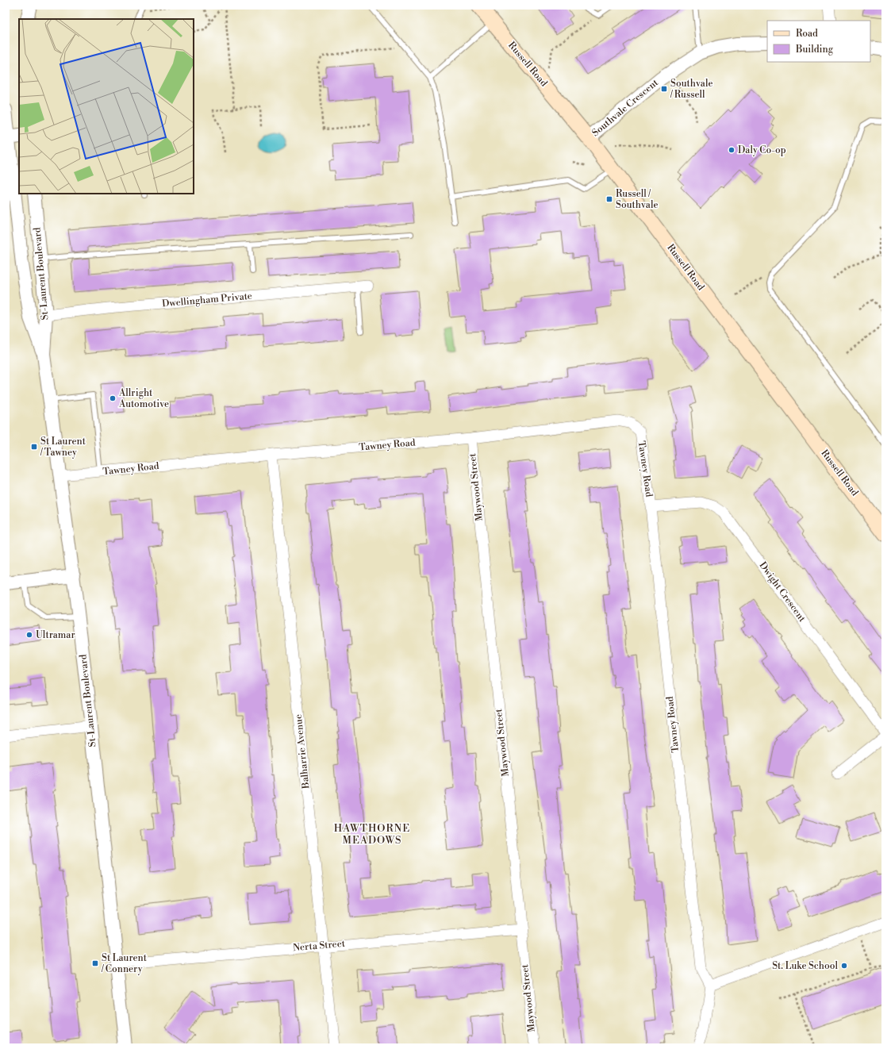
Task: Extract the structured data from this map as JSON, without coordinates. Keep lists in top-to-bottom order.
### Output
{
  "streets": {
    "main road": ["Russell Road"],
    "street": [
      "Southvale Crescent",
      "St-Laurent Boulevard",
      "Dwellingham Private",
      "Tawney Road",
      "Maywood Street",
      "Dwight Crescent",
      "Balharrie Avenue",
      "Nerta Street"
    ]
  },
  "crossings": [
    ["Russell Road", "Southvale Crescent"],
    ["St-Laurent Boulevard", "Dwellingham Private"],
    ["St-Laurent Boulevard", "Tawney Road"],
    ["St-Laurent Boulevard", "Nerta Street"],
    ["Tawney Road", "Maywood Street"],
    ["Tawney Road", "Dwight Crescent"],
    ["Tawney Road", "Balharrie Avenue"],
    ["Maywood Street", "Nerta Street"],
    ["Balharrie Avenue", "Nerta Street"]
  ],
  "districts": ["HAWTHORNE MEADOWS"],
  "places": {
    "transit": [
      "Southvale / Russell",
      "Russell / Southvale",
      "St Laurent / Tawney",
      "St Laurent / Connery"
    ],
    "other": [
      "Daly Co-op",
      "Allright Automotive",
      "Ultramar",
      "St. Luke School"
    ]
  },
  "legend": ["Road", "Building"]
}
